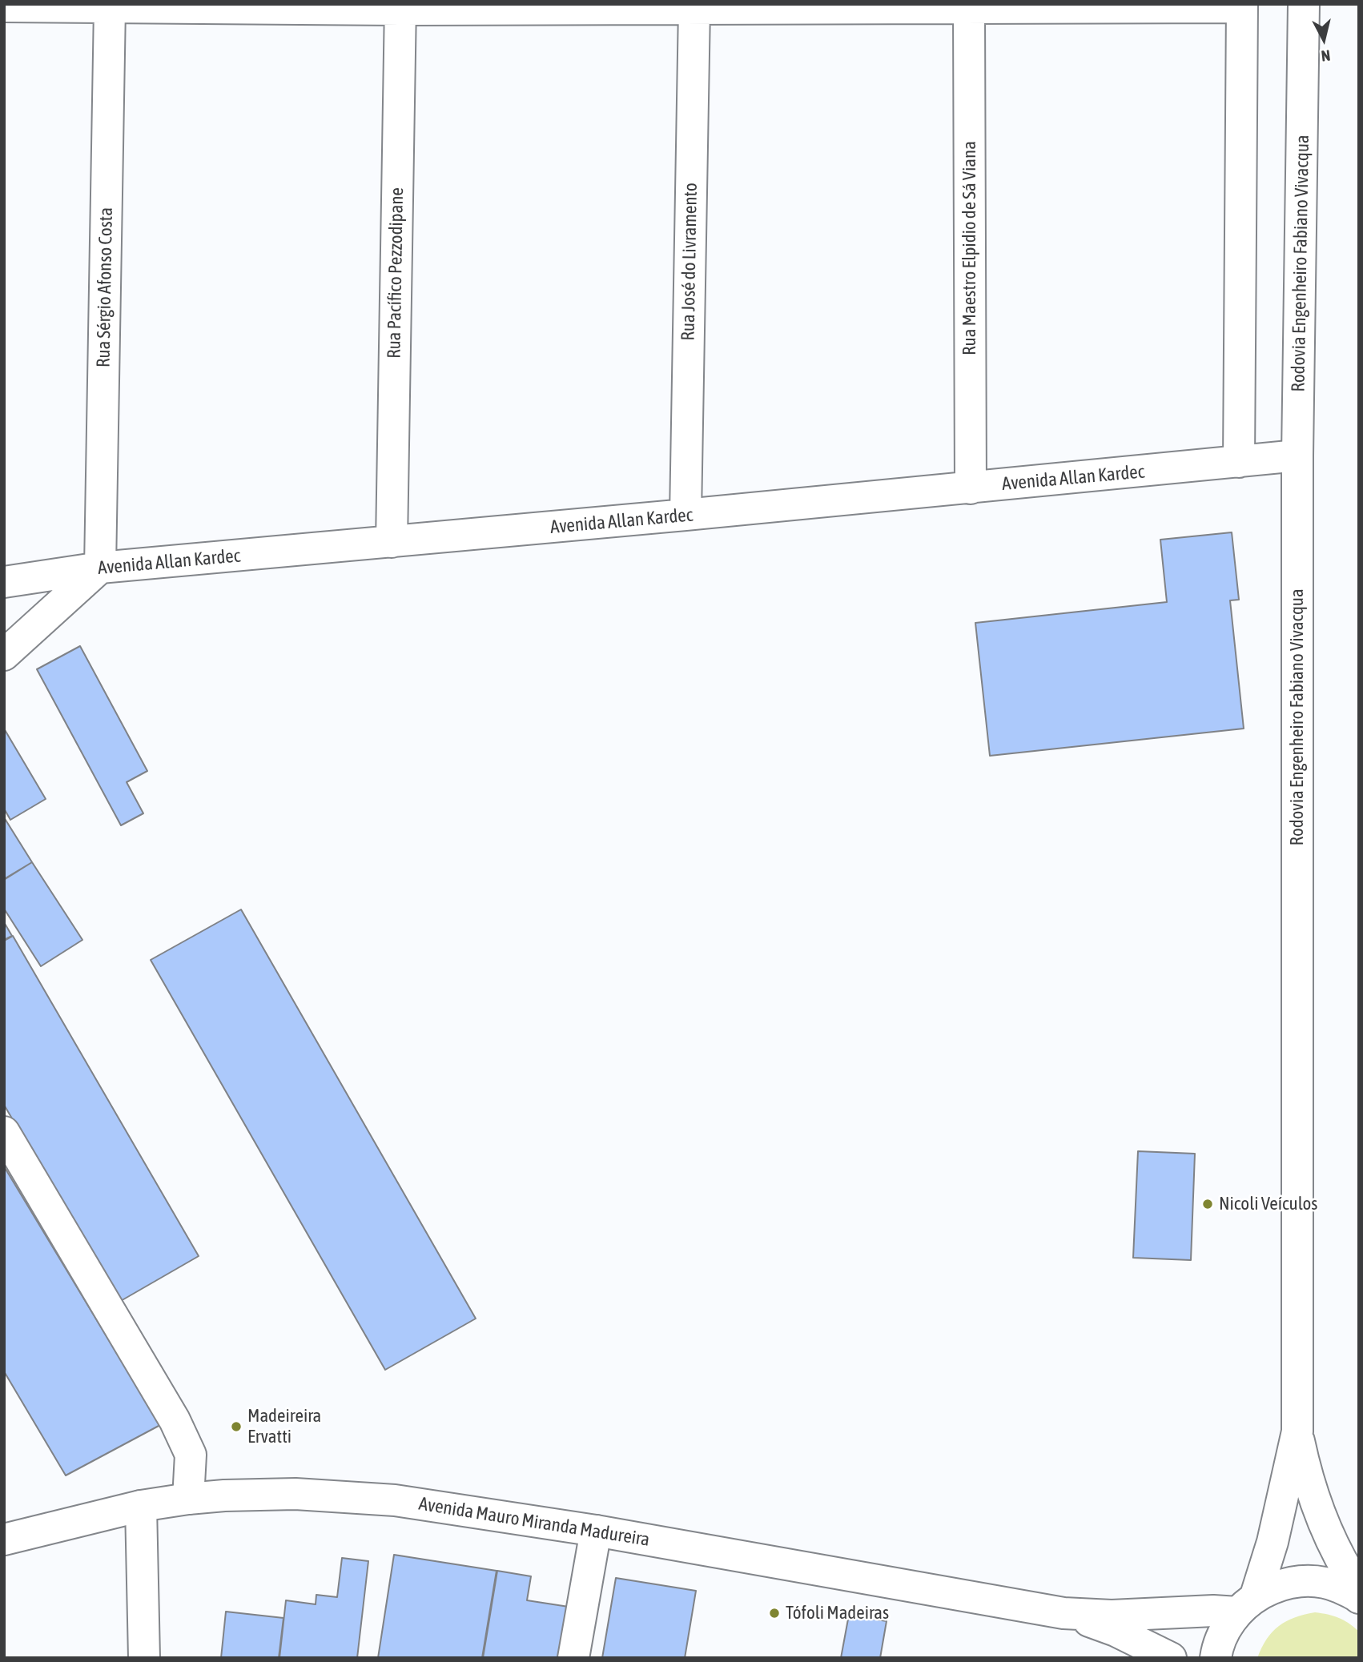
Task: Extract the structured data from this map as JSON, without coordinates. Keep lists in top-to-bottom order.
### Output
{
  "streets": {
    "main road": [
      "Rua Maestro Elpidio de Sá Viana",
      "Rua José do Livramento",
      "Rodovia Engenheiro Fabiano Vivacqua",
      "Rua Pacífico Pezzodipane",
      "Rua Sérgio Afonso Costa",
      "Avenida Allan Kardec",
      "Avenida Mauro Miranda Madureira"
    ]
  },
  "crossings": [
    ["Rua Maestro Elpidio de Sá Viana", "Avenida Allan Kardec"],
    ["Rua José do Livramento", "Avenida Allan Kardec"],
    ["Rodovia Engenheiro Fabiano Vivacqua", "Avenida Allan Kardec"],
    ["Rua Pacífico Pezzodipane", "Avenida Allan Kardec"],
    ["Rua Sérgio Afonso Costa", "Avenida Allan Kardec"]
  ],
  "places": ["Nicoli Veículos", "Madeireira Ervatti", "Tófoli Madeiras"],
  "north": "bottom"
}
